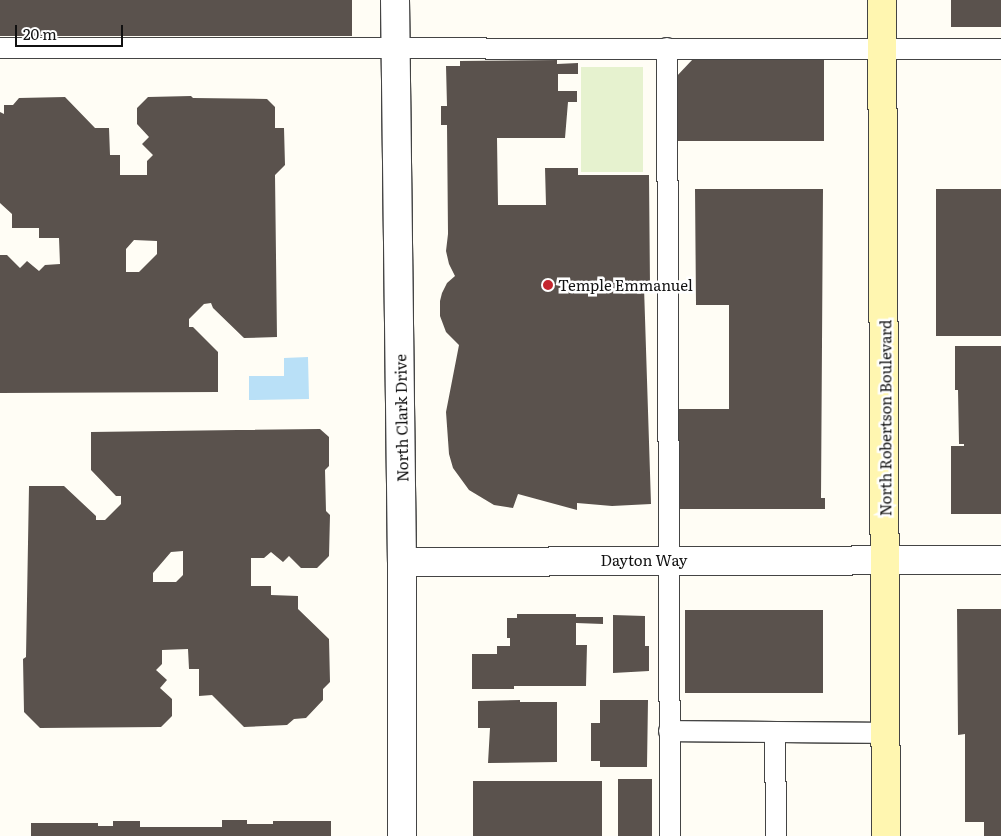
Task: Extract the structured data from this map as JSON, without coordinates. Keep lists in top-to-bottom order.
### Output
{
  "streets": {
    "main road": ["North Robertson Boulevard"],
    "street": ["North Clark Drive", "Dayton Way"]
  },
  "crossings": [
    ["North Clark Drive", "Dayton Way"],
    ["North Robertson Boulevard", "Dayton Way"]
  ],
  "places": ["Temple Emmanuel"],
  "scale_bar": "20 m"
}
